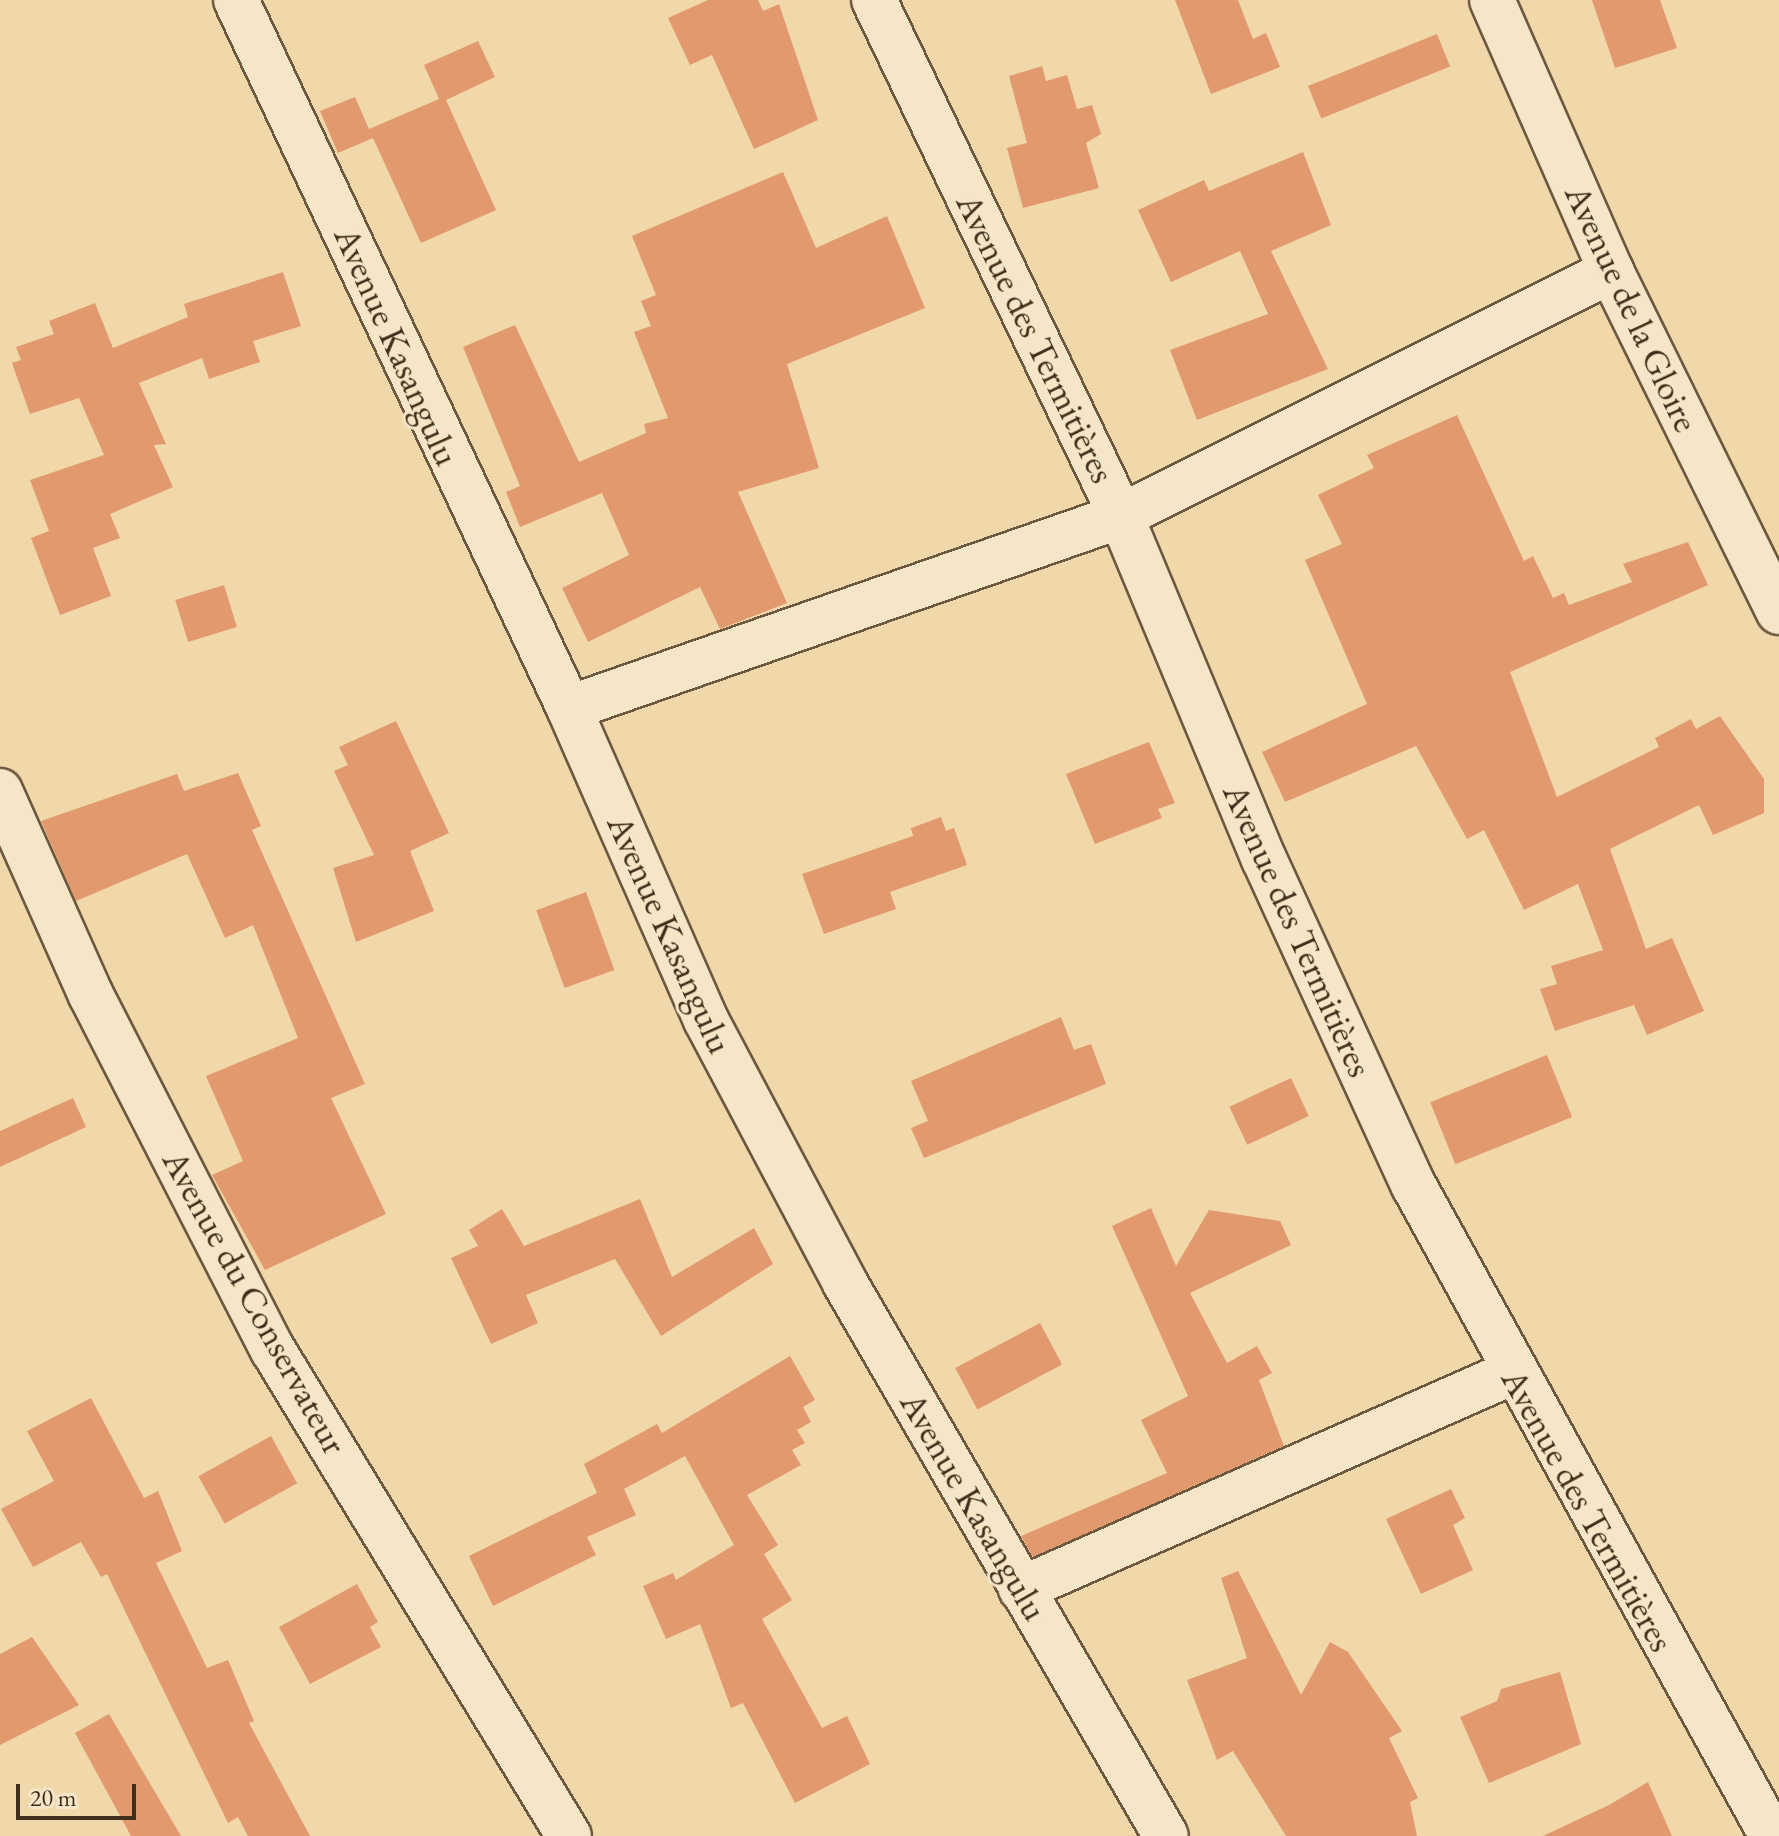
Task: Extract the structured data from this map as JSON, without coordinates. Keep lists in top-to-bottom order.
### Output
{
  "streets": {
    "street": [
      "Avenue de la Gloire",
      "Avenue des Termitières",
      "Avenue Kasangulu",
      "Avenue du Conservateur"
    ]
  },
  "scale_bar": "20 m"
}
